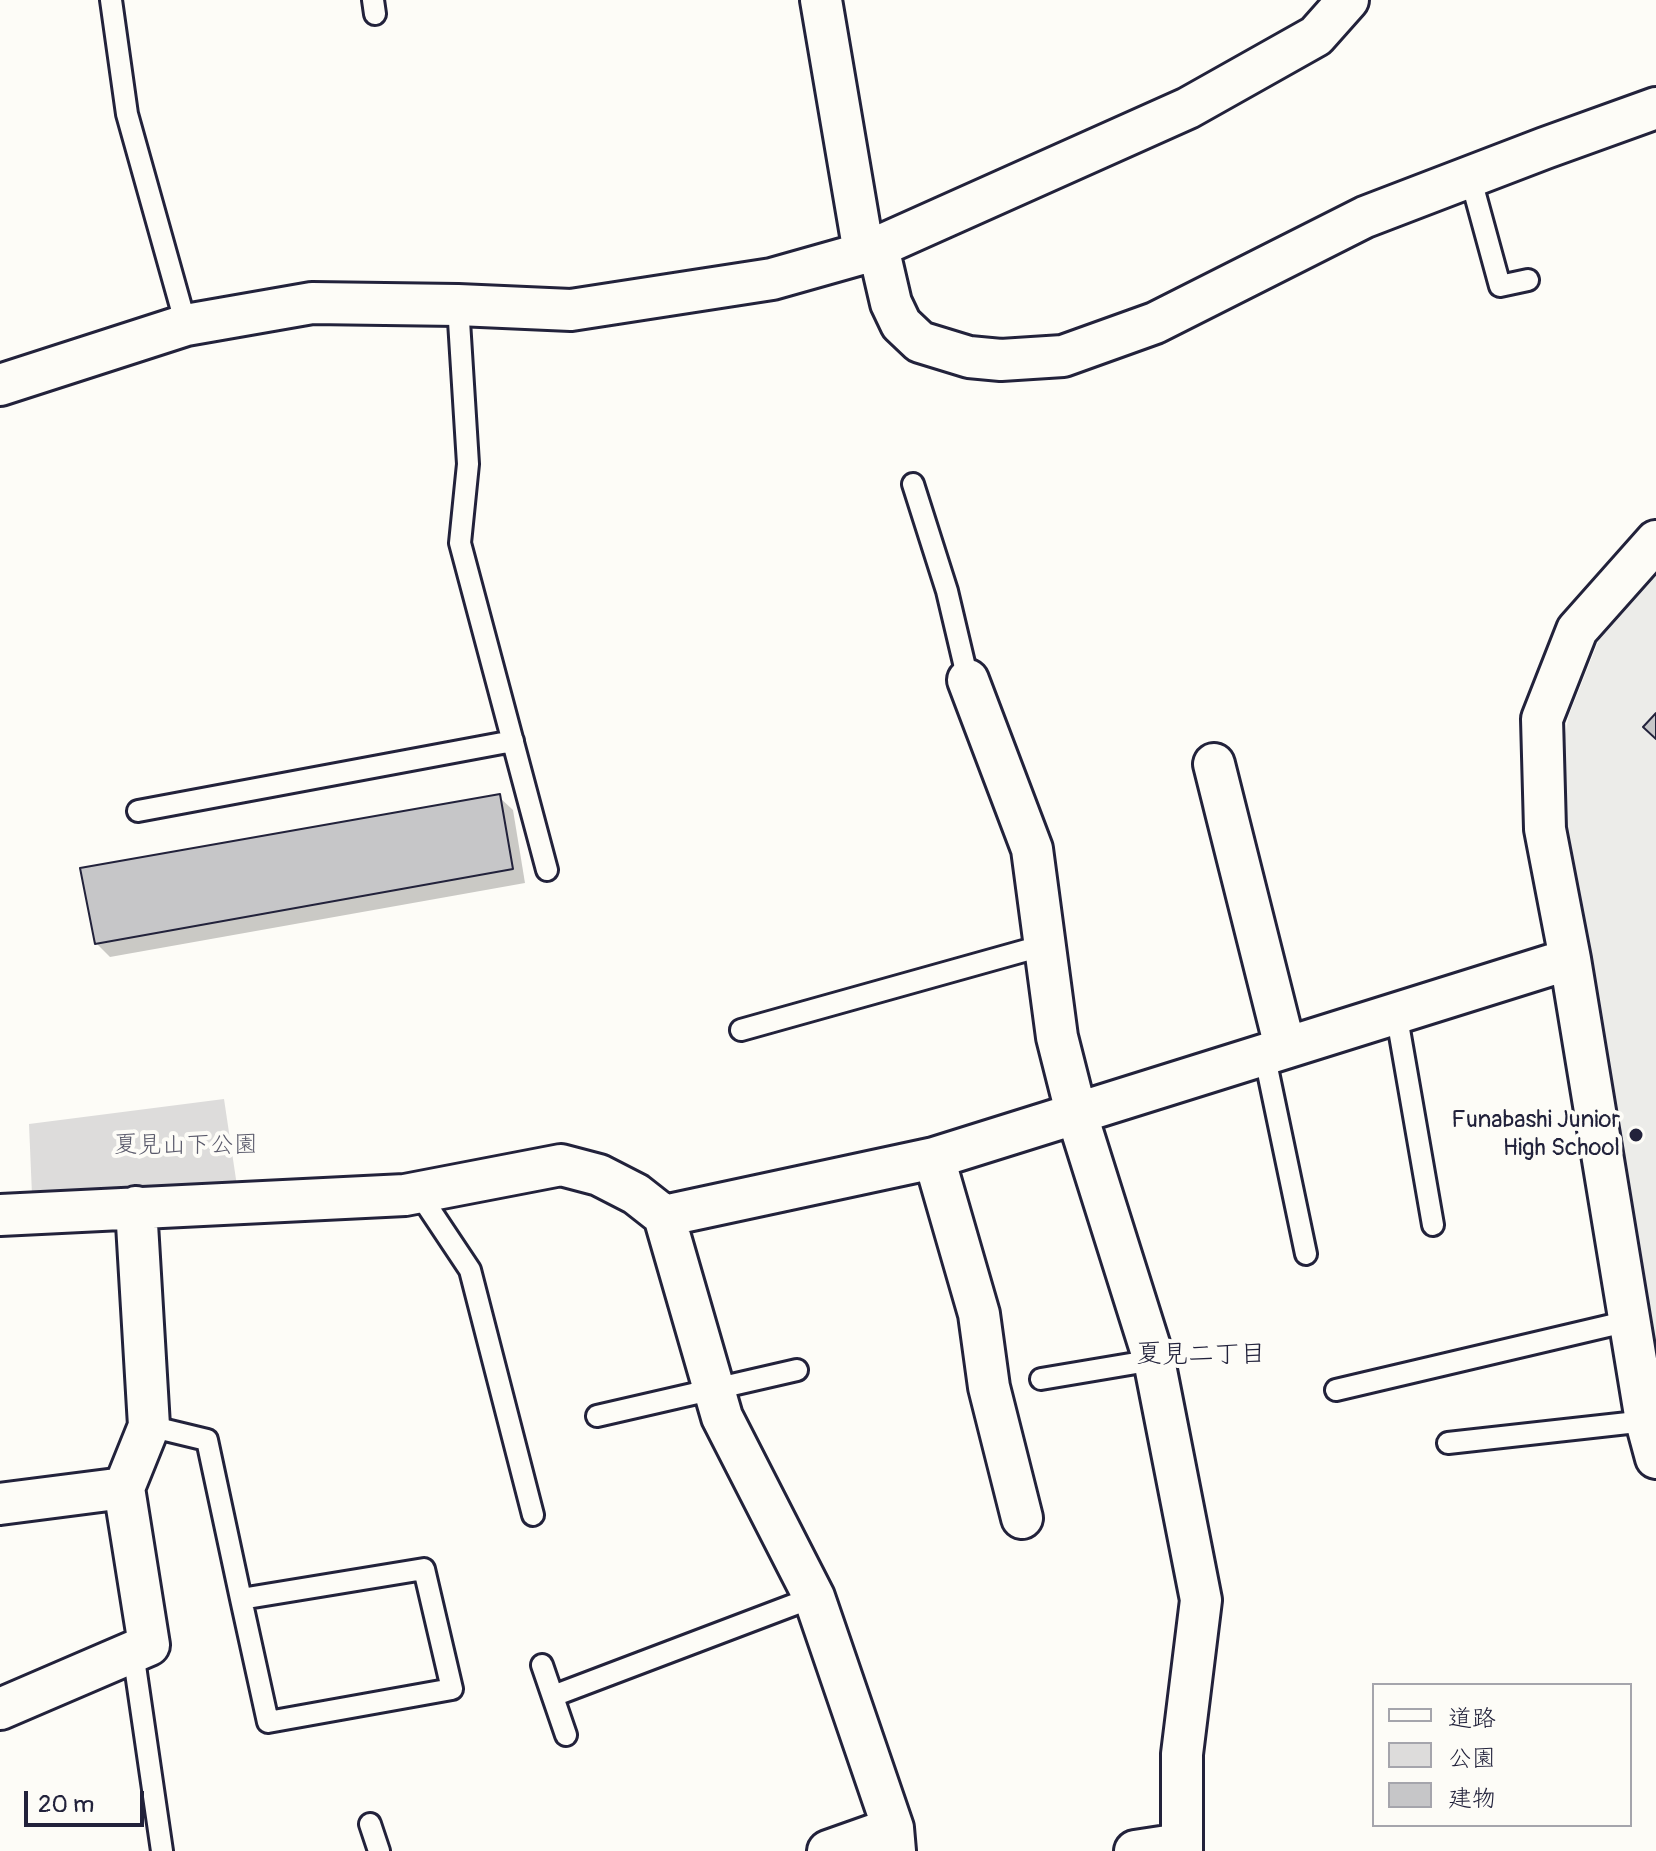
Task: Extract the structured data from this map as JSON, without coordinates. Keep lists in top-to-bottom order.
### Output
{
  "districts": ["夏見二丁目"],
  "parks": ["夏見山下公園"],
  "places": ["Funabashi Junior High School"],
  "legend": ["道路", "公園", "建物"],
  "scale_bar": "20 m"
}
